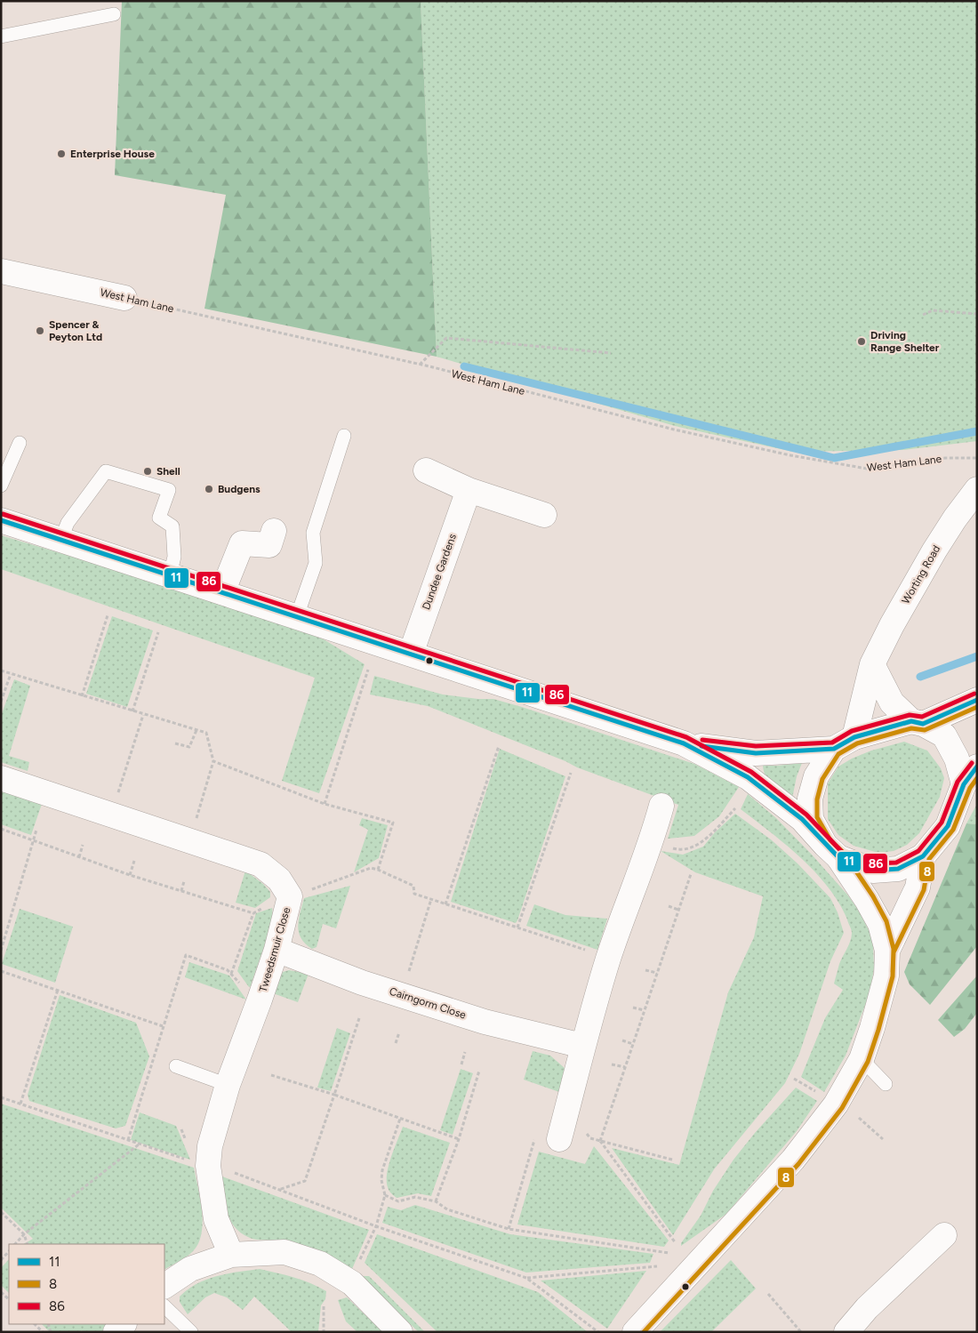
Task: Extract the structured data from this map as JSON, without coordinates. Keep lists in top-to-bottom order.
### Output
{
  "streets": {
    "street": [
      "West Ham Lane",
      "Dundee Gardens",
      "Worting Road",
      "Tweedsmuir Close",
      "Cairngorm Close"
    ]
  },
  "crossings": [
    ["Tweedsmuir Close", "Cairngorm Close"]
  ],
  "places": [
    "Enterprise House",
    "Spencer & Peyton Ltd",
    "Driving Range Shelter",
    "Shell",
    "Budgens"
  ],
  "lines": ["transit line 86", "transit line 11", "transit line 8"],
  "legend": ["11", "8", "86"]
}
